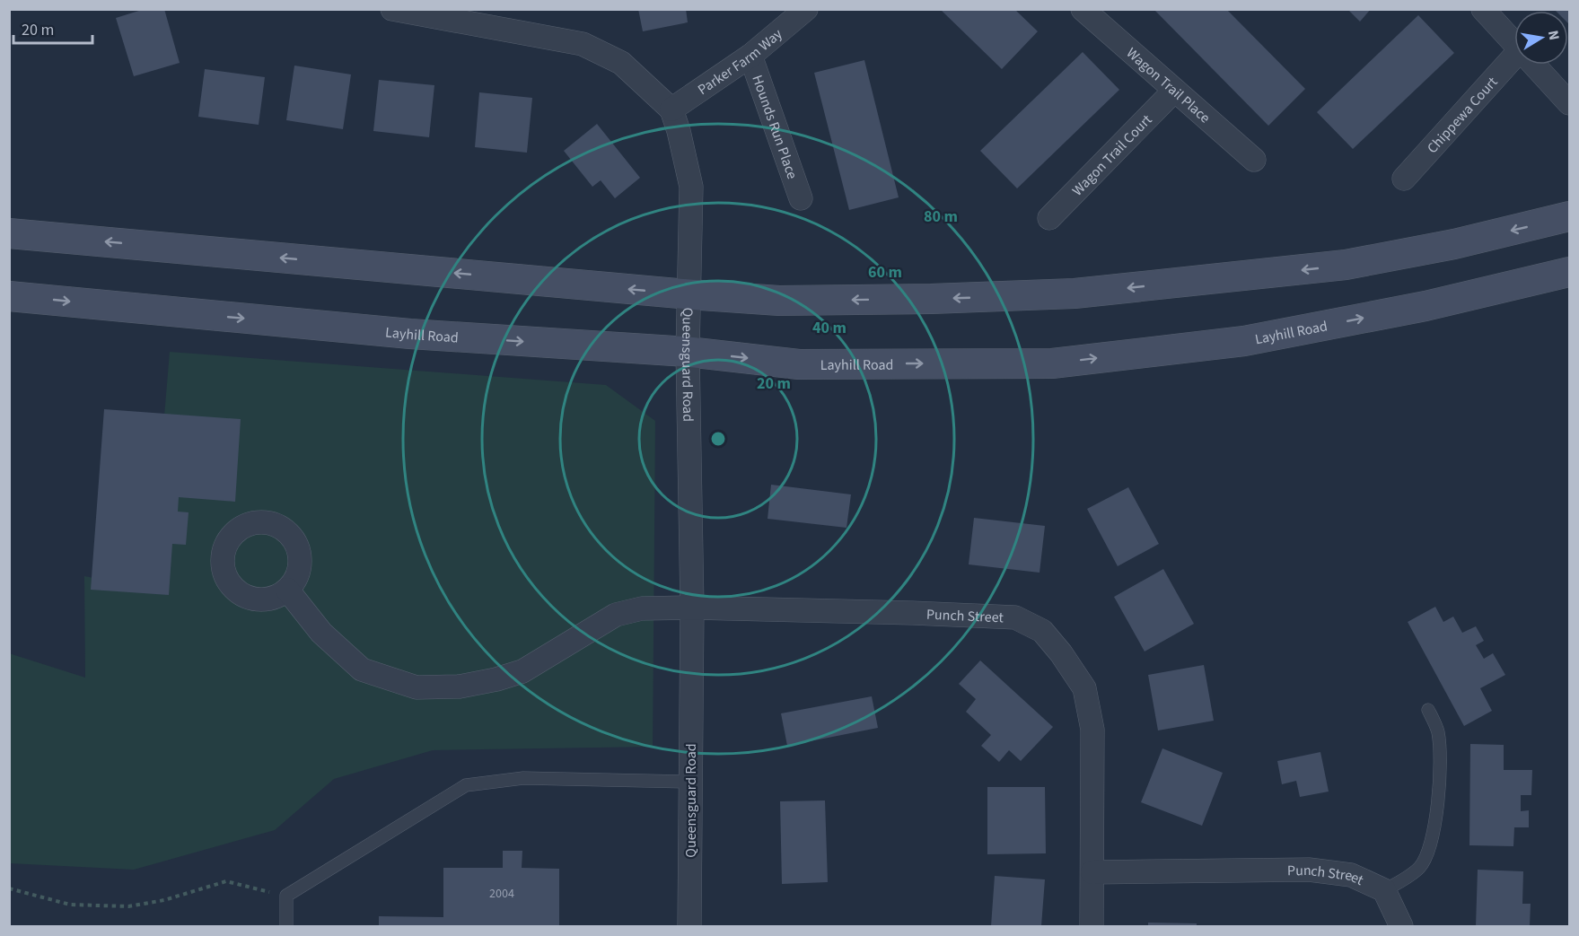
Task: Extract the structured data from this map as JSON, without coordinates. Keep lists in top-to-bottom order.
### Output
{
  "streets": {
    "main road": ["Layhill Road"],
    "street": [
      "Parker Farm Way",
      "Wagon Trail Place",
      "Chippewa Court",
      "Hounds Run Place",
      "Wagon Trail Court",
      "Queensguard Road",
      "Punch Street"
    ]
  },
  "crossings": [
    ["Parker Farm Way", "Hounds Run Place"],
    ["Parker Farm Way", "Queensguard Road"],
    ["Wagon Trail Place", "Wagon Trail Court"],
    ["Layhill Road", "Queensguard Road"],
    ["Queensguard Road", "Punch Street"]
  ],
  "house_numbers": ["2004"],
  "scale_bar": "20 m",
  "north": "right",
  "rings": [
    "80 m",
    "60 m",
    "40 m",
    "20 m"
  ]
}
